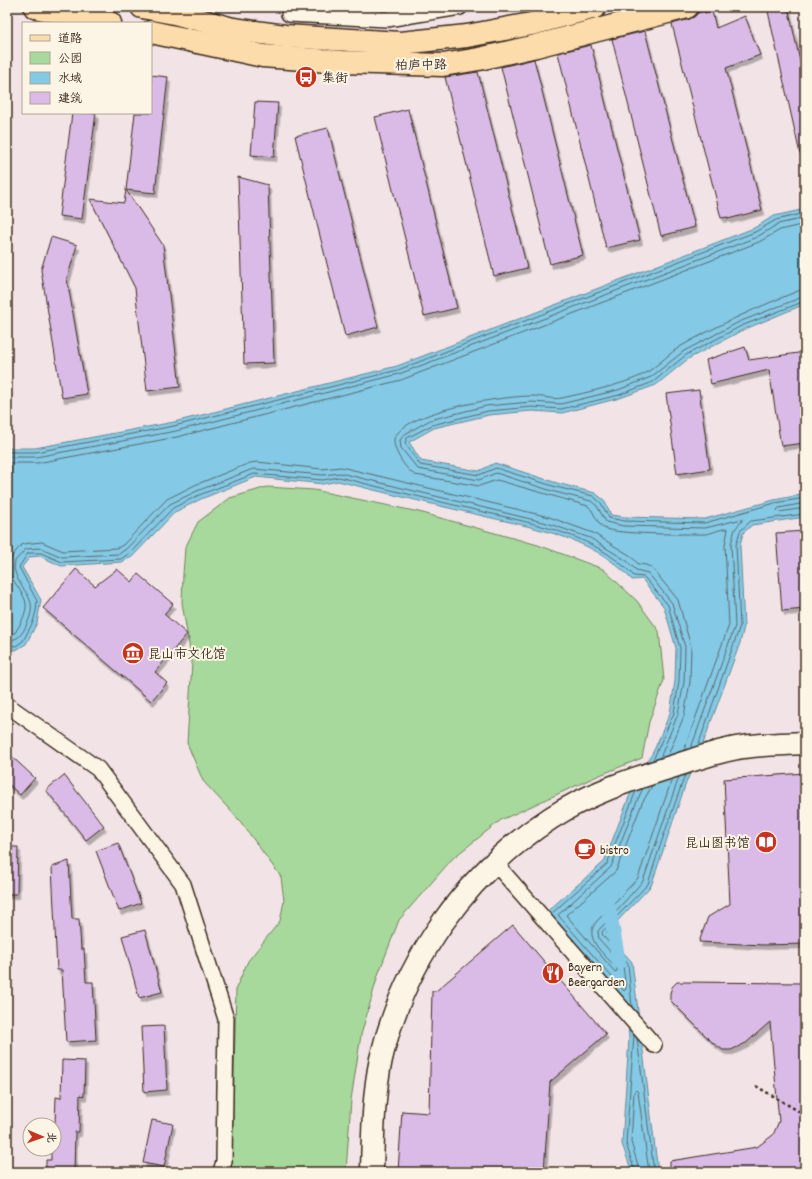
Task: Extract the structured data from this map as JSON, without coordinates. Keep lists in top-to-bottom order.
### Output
{
  "streets": {
    "main road": ["柏庐中路"]
  },
  "places": {
    "bus stop": ["集街"],
    "museum": ["昆山市文化馆"],
    "library": ["昆山图书馆"],
    "cafe": ["bistro"],
    "restaurant": ["Bayern Beergarden"]
  },
  "legend": [
    "道路",
    "公园",
    "水域",
    "建筑"
  ],
  "north": "right"
}
